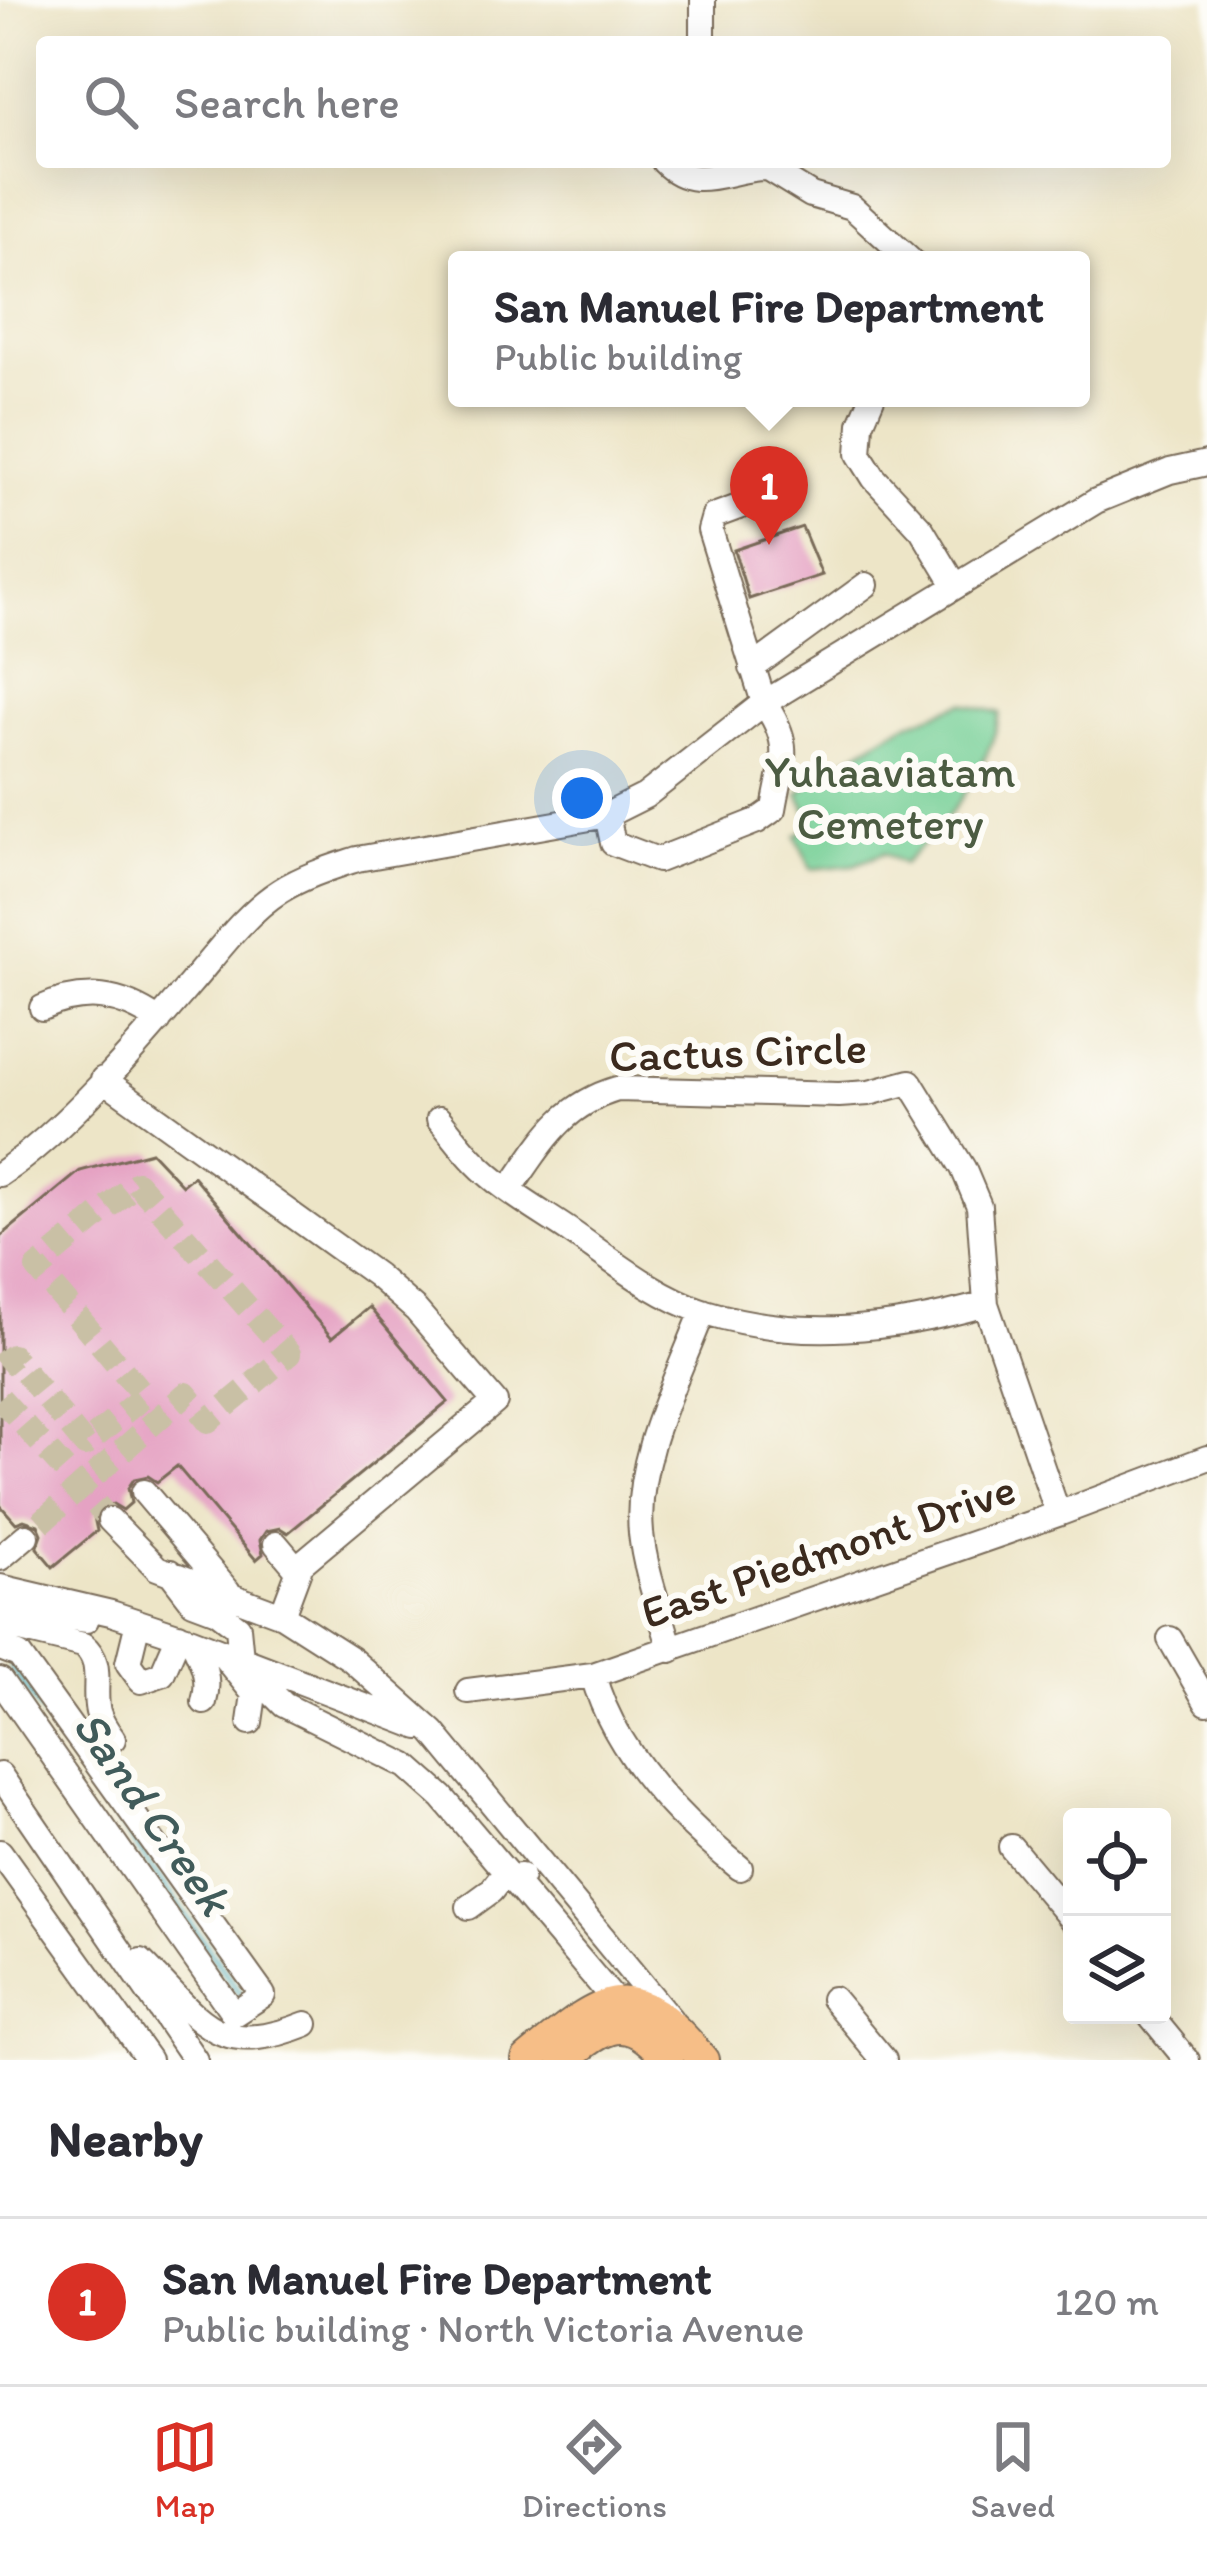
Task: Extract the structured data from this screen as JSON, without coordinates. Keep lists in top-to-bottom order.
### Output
{
  "streets": {
    "street": ["Cactus Circle", "East Piedmont Drive"]
  },
  "crossings": [
    ["Cactus Circle", "East Piedmont Drive"]
  ],
  "water": ["Sand Creek"],
  "parks": ["Yuhaaviatam Cemetery"],
  "page": {
    "search": "Search here",
    "popup": ["San Manuel Fire Department", "Public building"],
    "pins": "1",
    "heading": "Nearby",
    "list": [
      {
        "mark": "1",
        "name": "San Manuel Fire Department",
        "note": "Public building · North Victoria Avenue",
        "value": "120 m"
      }
    ],
    "nav": ["Map", "Directions", "Saved"]
  }
}
